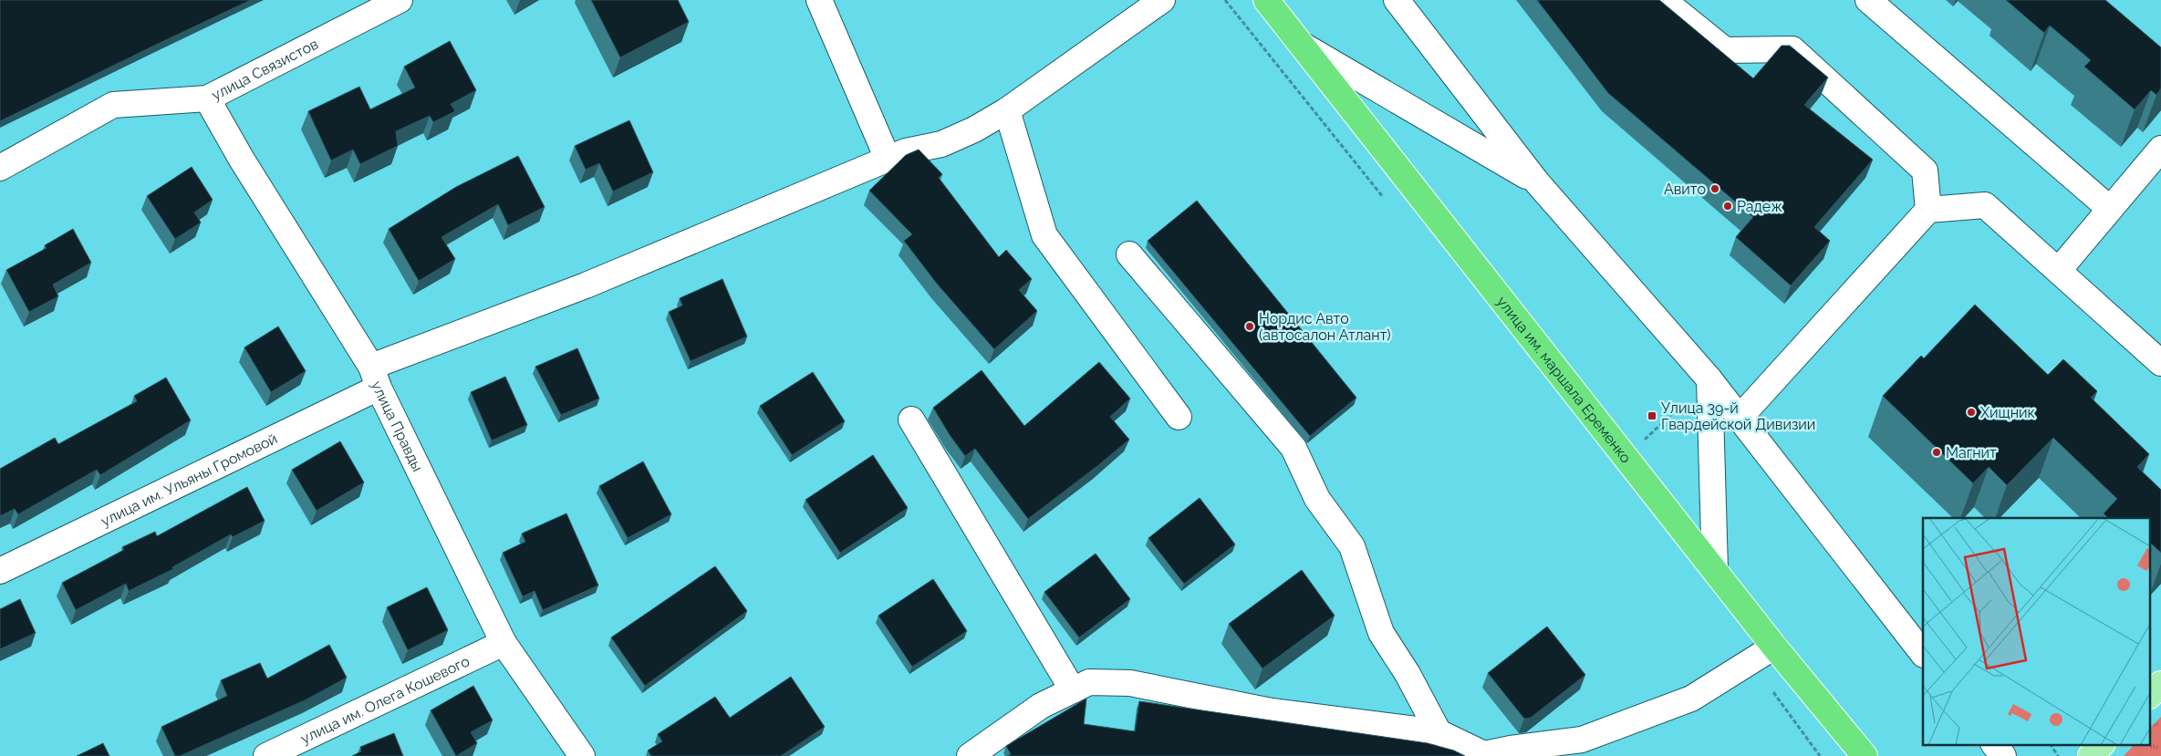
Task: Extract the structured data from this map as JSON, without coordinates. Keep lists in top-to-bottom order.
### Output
{
  "streets": {
    "highway": ["улица им. маршала Еременко"],
    "street": [
      "улица Связистов",
      "улица Правды",
      "улица им. Ульяны Громовой",
      "улица им. Олега Кошевого"
    ]
  },
  "crossings": [
    ["улица Связистов", "улица Правды"],
    ["улица Правды", "улица им. Ульяны Громовой"],
    ["улица Правды", "улица им. Олега Кошевого"]
  ],
  "places": {
    "other": [
      "Авито",
      "Радеж",
      "Нордис Авто (автосалон Атлант)",
      "Хищник",
      "Магнит"
    ],
    "transit": ["Улица 39-й Гвардейской Дивизии"]
  }
}
